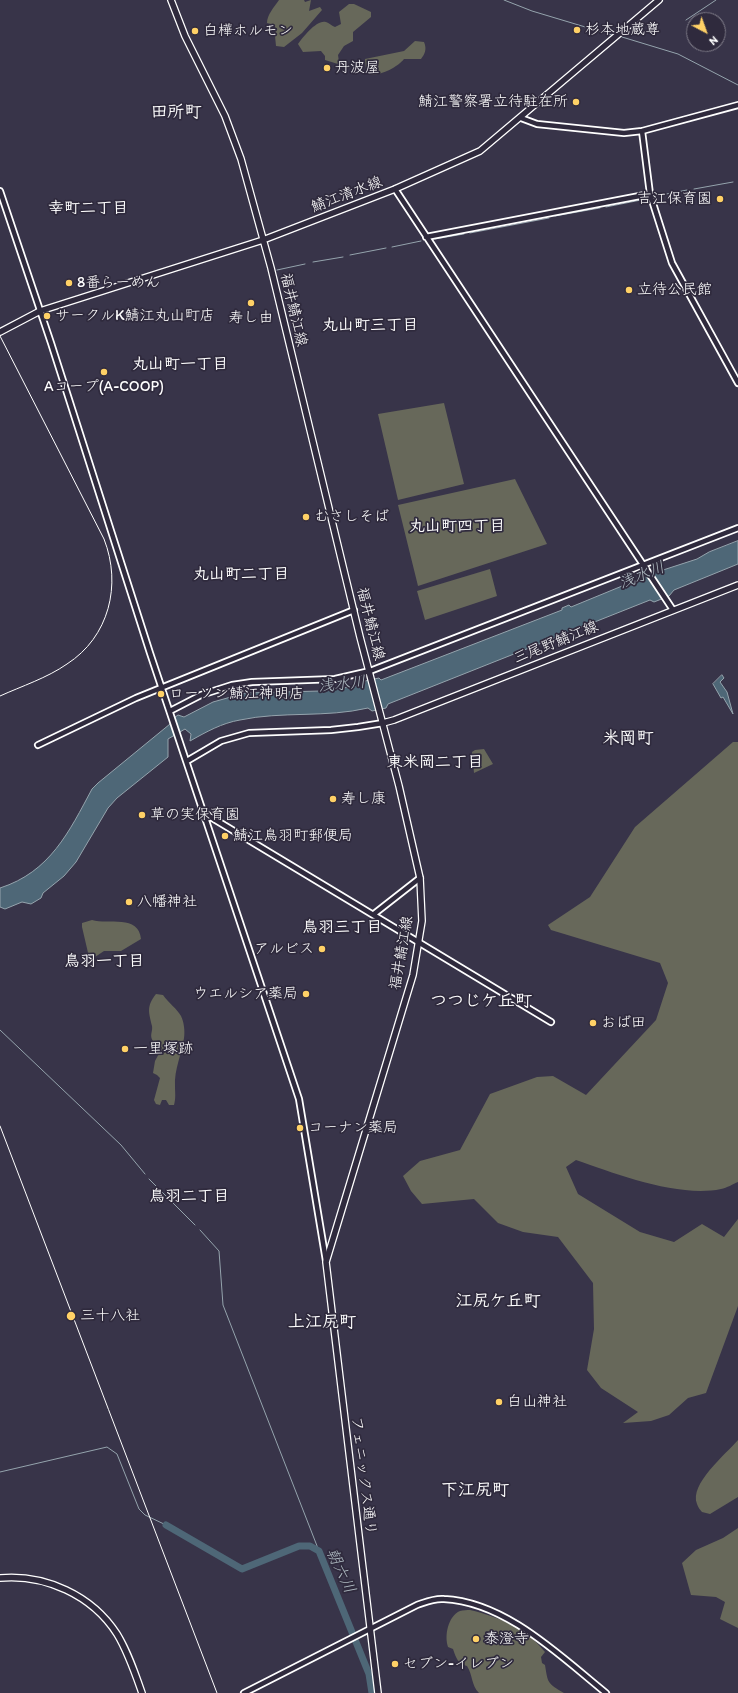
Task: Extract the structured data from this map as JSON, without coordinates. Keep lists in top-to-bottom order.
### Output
{
  "streets": {
    "main road": [
      "鯖江清水線",
      "福井鯖江線",
      "三尾野鯖江線",
      "フェニックス通り"
    ]
  },
  "crossings": [
    ["鯖江清水線", "福井鯖江線"],
    ["福井鯖江線", "三尾野鯖江線"],
    ["福井鯖江線", "フェニックス通り"]
  ],
  "districts": [
    "田所町",
    "幸町二丁目",
    "丸山町三丁目",
    "丸山町一丁目",
    "丸山町四丁目",
    "丸山町二丁目",
    "米岡町",
    "東米岡二丁目",
    "鳥羽三丁目",
    "鳥羽一丁目",
    "つつじケ丘町",
    "鳥羽二丁目",
    "江尻ケ丘町",
    "上江尻町",
    "下江尻町"
  ],
  "water": ["浅水川", "朝六川"],
  "places": [
    "杉本地蔵尊",
    "白樺ホルモン",
    "丹波屋",
    "鯖江警察署立待駐在所",
    "吉江保育園",
    "8番らーめん",
    "立待公民館",
    "寿し由",
    "サークルK鯖江丸山町店",
    "Aコープ(A-COOP)",
    "むさしそば",
    "ローソン鯖江神明店",
    "寿し康",
    "草の実保育園",
    "鯖江鳥羽町郵便局",
    "八幡神社",
    "アルビス",
    "ウエルシア薬局",
    "おば田",
    "一里塚跡",
    "コーナン薬局",
    "三十八社",
    "白山神社",
    "泰澄寺",
    "セブン-イレブン"
  ],
  "north": "bottom right"
}
